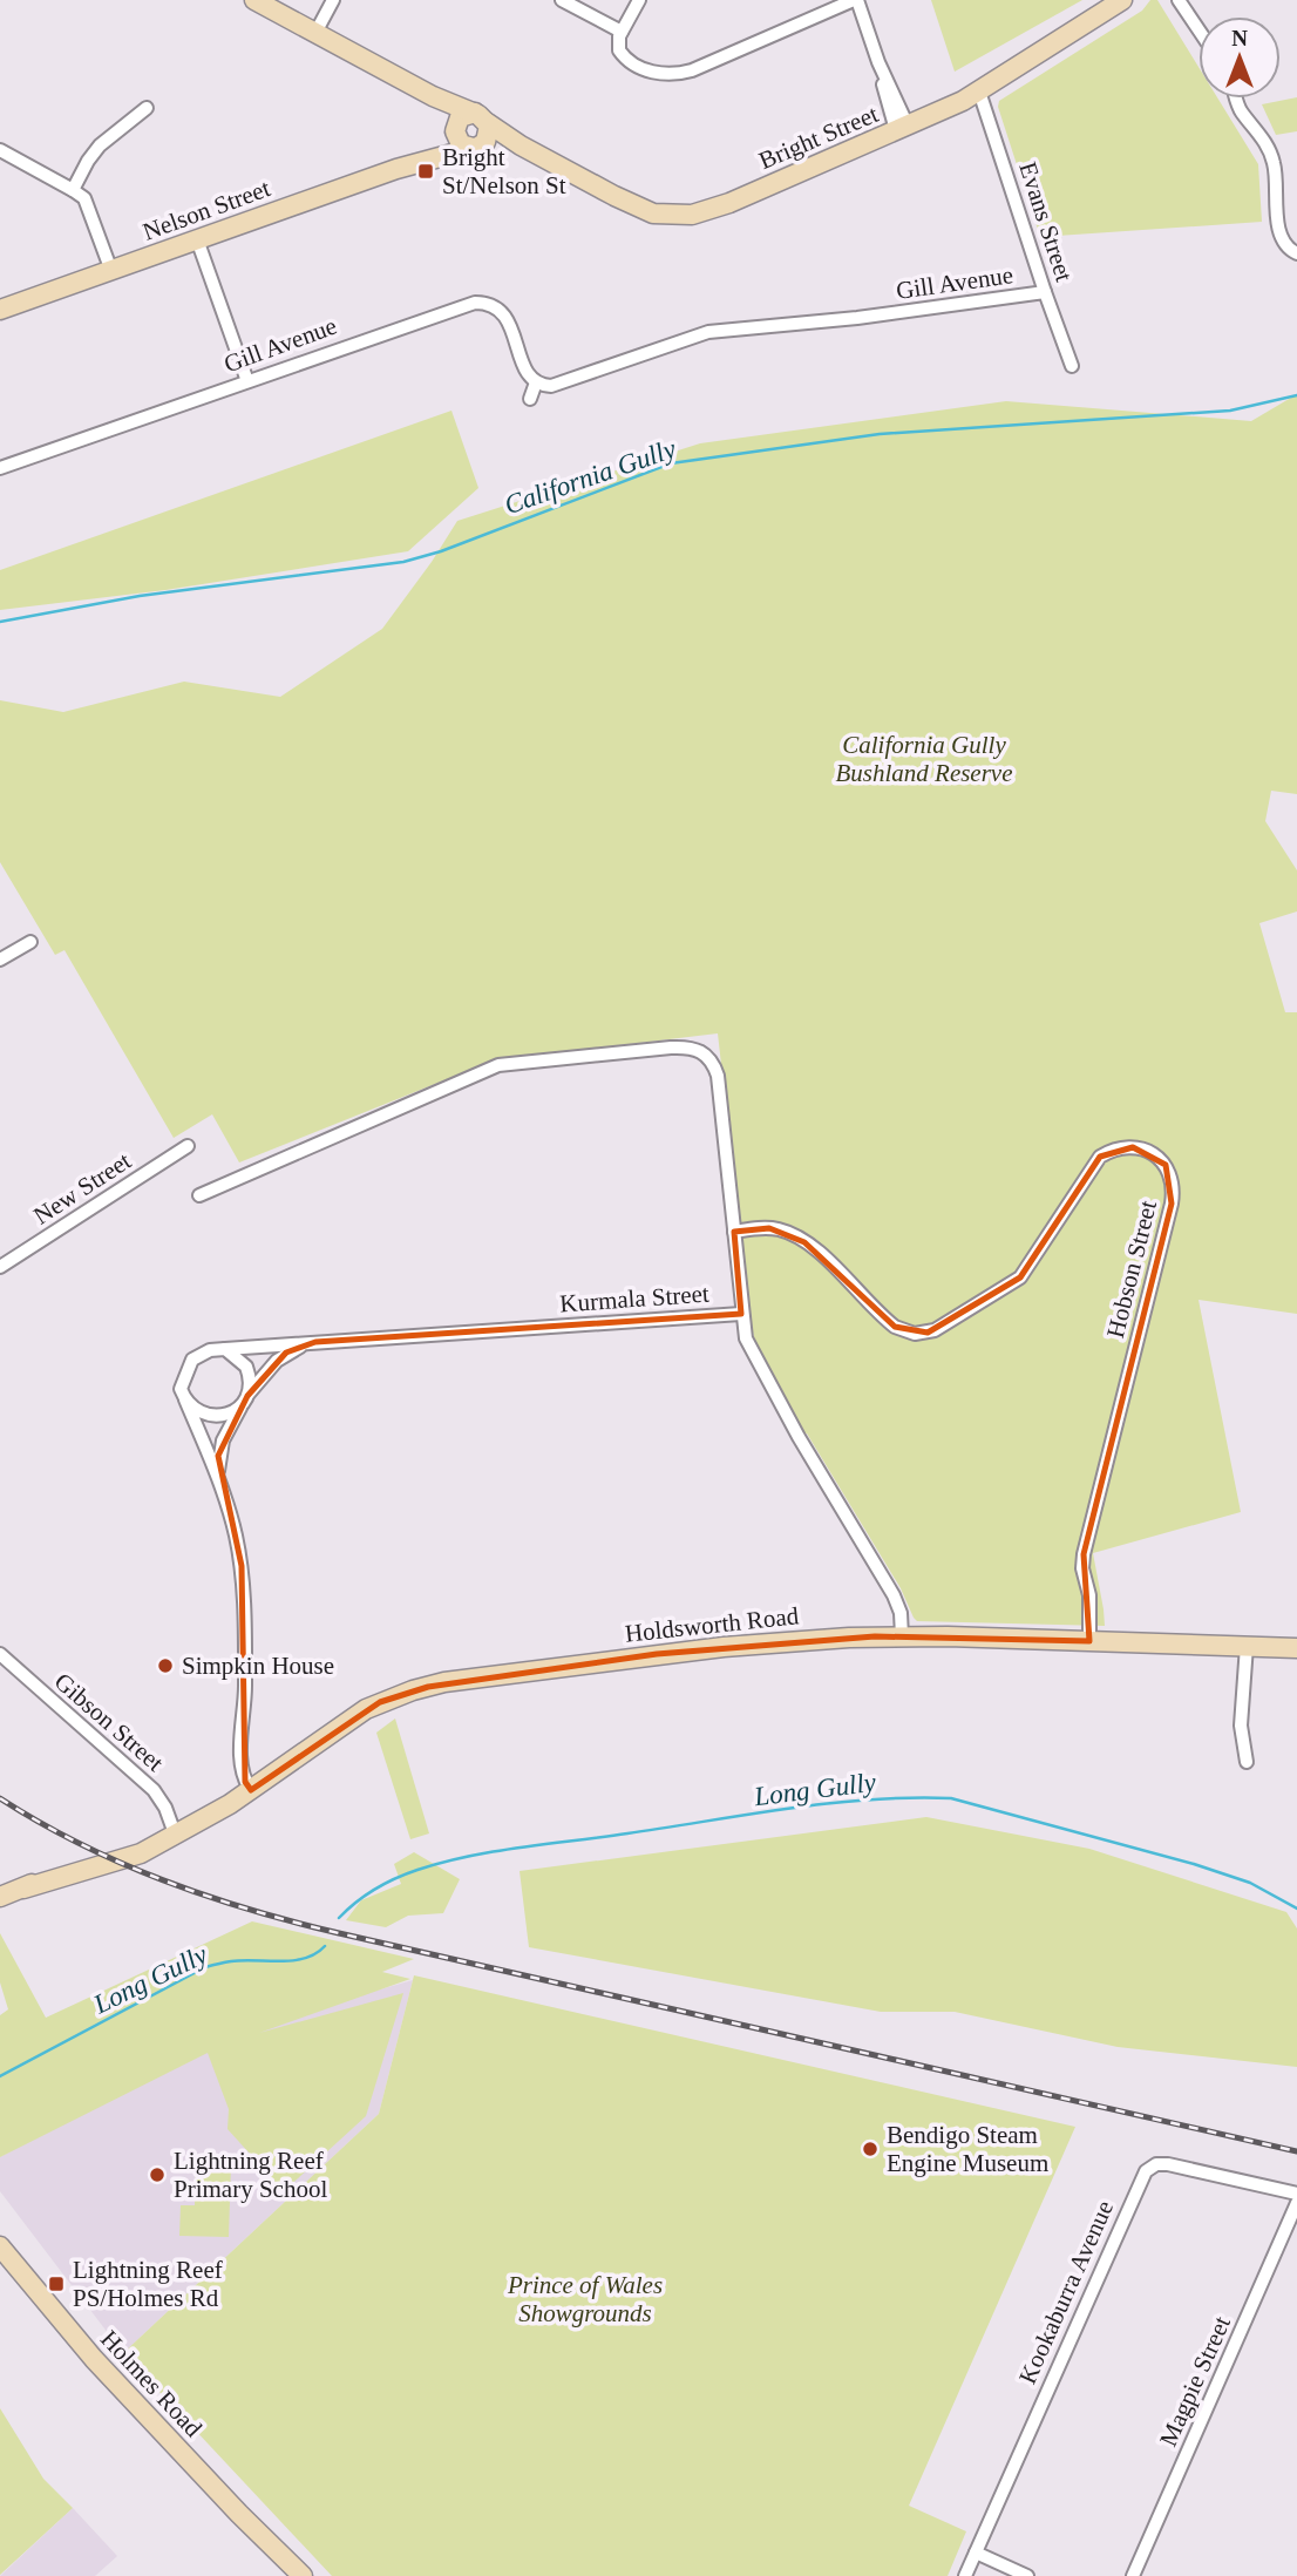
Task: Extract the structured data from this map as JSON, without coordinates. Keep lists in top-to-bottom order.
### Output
{
  "streets": {
    "main road": [
      "Bright Street",
      "Nelson Street",
      "Holdsworth Road",
      "Holmes Road"
    ],
    "street": [
      "Evans Street",
      "Gill Avenue",
      "New Street",
      "Hobson Street",
      "Kurmala Street",
      "Gibson Street",
      "Kookaburra Avenue",
      "Magpie Street"
    ]
  },
  "crossings": [
    ["Bright Street", "Nelson Street"],
    ["Bright Street", "Evans Street"],
    ["Evans Street", "Gill Avenue"],
    ["Hobson Street", "Holdsworth Road"],
    ["Kurmala Street", "Holdsworth Road"],
    ["Holdsworth Road", "Gibson Street"]
  ],
  "water": ["California Gully", "Long Gully"],
  "parks": ["California Gully Bushland Reserve", "Prince of Wales Showgrounds"],
  "places": {
    "transit": ["Bright St/Nelson St", "Lightning Reef PS/Holmes Rd"],
    "other": ["Simpkin House", "Bendigo Steam Engine Museum", "Lightning Reef Primary School"]
  },
  "north": "top"
}
